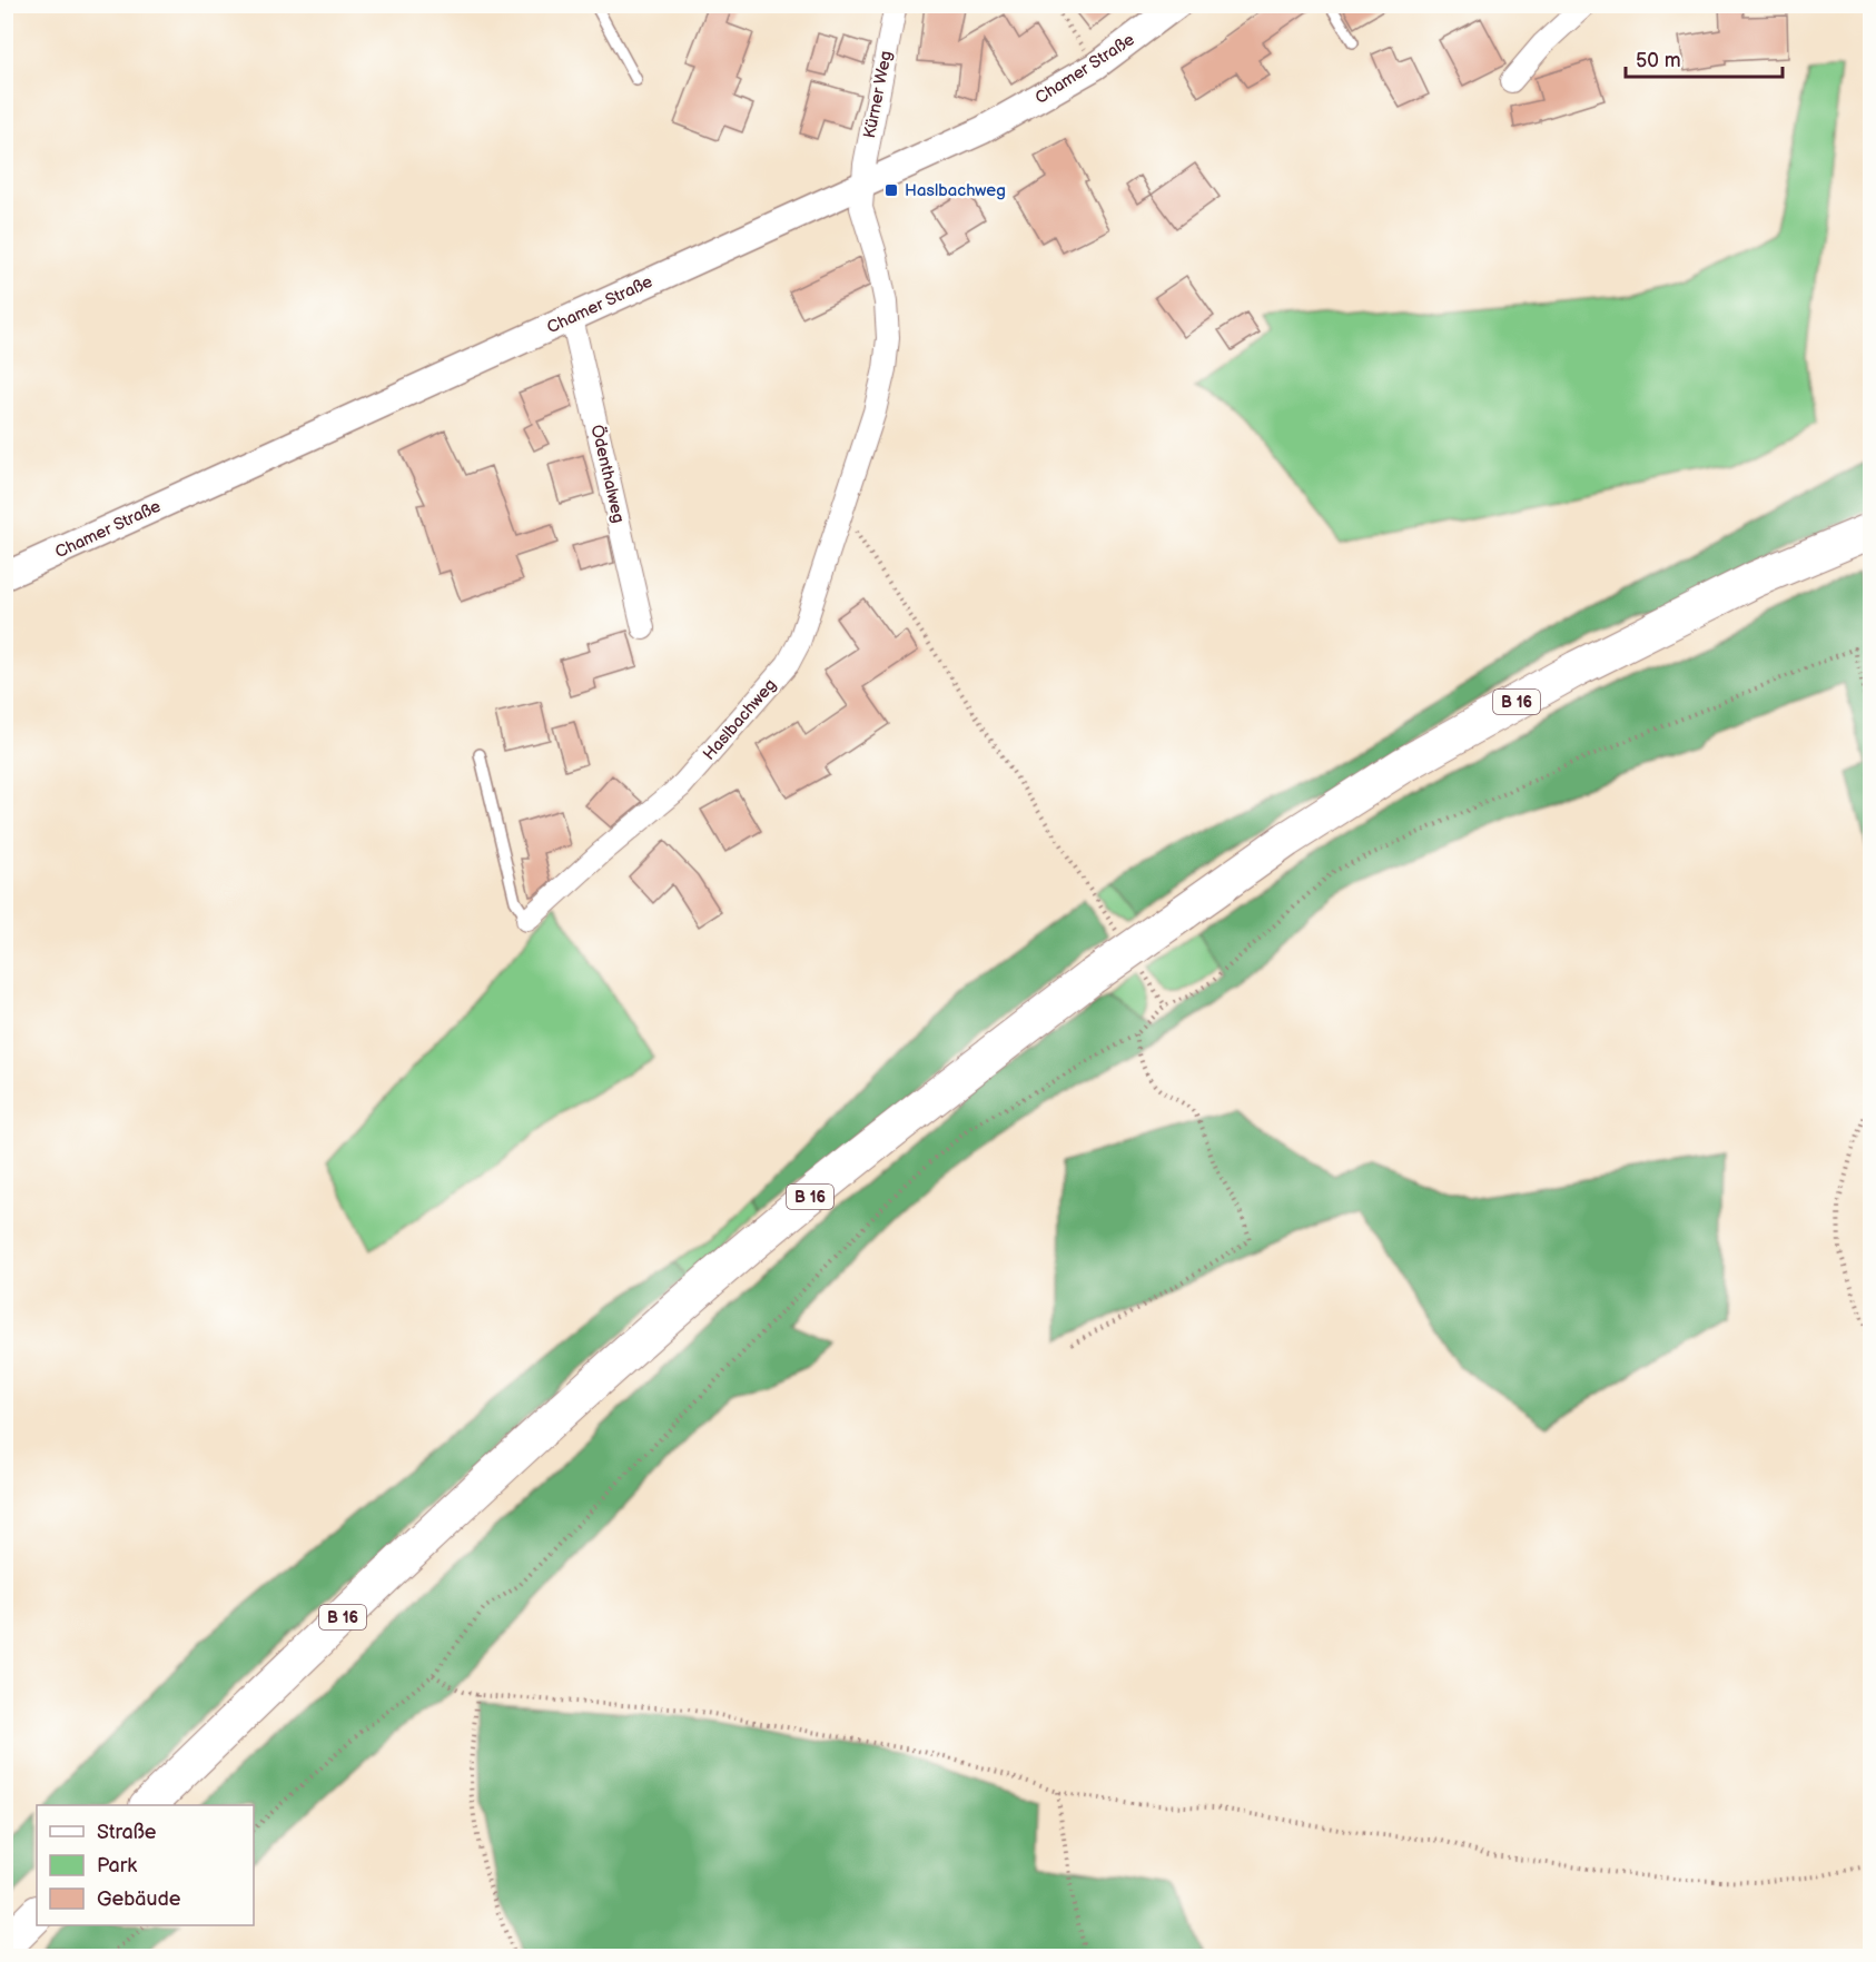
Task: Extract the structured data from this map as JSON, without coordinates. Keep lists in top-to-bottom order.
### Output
{
  "streets": {
    "highway": ["B 16"],
    "street": [
      "Chamer Straße",
      "Kürner Weg",
      "Ödenthalweg",
      "Haslbachweg"
    ]
  },
  "crossings": [
    ["Chamer Straße", "Kürner Weg"],
    ["Chamer Straße", "Ödenthalweg"],
    ["Chamer Straße", "Haslbachweg"],
    ["Kürner Weg", "Haslbachweg"]
  ],
  "places": {
    "transit": ["Haslbachweg"]
  },
  "legend": ["Straße", "Park", "Gebäude"],
  "scale_bar": "50 m"
}
